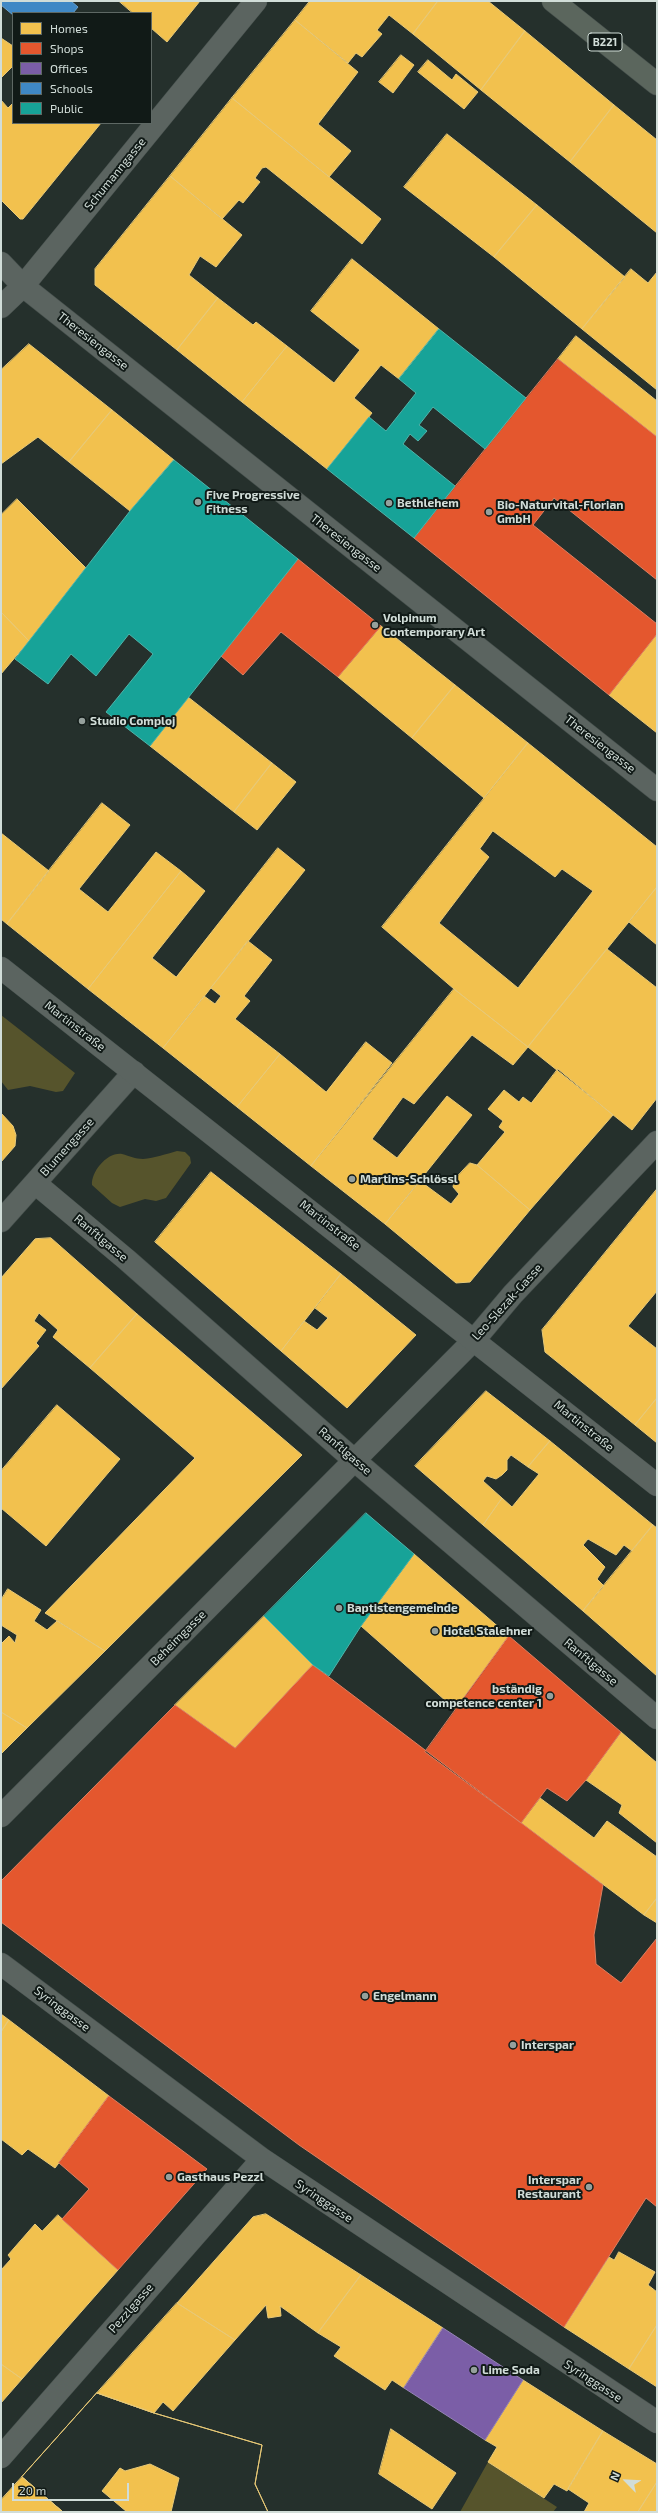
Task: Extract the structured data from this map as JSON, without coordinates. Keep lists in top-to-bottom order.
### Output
{
  "streets": {
    "main road": ["B221"],
    "street": [
      "Schumanngasse",
      "Theresiengasse",
      "Martinstraße",
      "Blumengasse",
      "Ranftlgasse",
      "Leo-Slezak-Gasse",
      "Beheimgasse",
      "Syringgasse",
      "Pezzlgasse"
    ]
  },
  "crossings": [
    ["Schumanngasse", "Theresiengasse"],
    ["Martinstraße", "Blumengasse"],
    ["Martinstraße", "Leo-Slezak-Gasse"],
    ["Blumengasse", "Ranftlgasse"],
    ["Ranftlgasse", "Leo-Slezak-Gasse"],
    ["Ranftlgasse", "Beheimgasse"],
    ["Leo-Slezak-Gasse", "Beheimgasse"],
    ["Syringgasse", "Pezzlgasse"]
  ],
  "places": [
    "Five Progressive Fitness",
    "Bethlehem",
    "Bio-Naturvital-Florian GmbH",
    "Volpinum Contemporary Art",
    "Studio Comploj",
    "Martins-Schlössl",
    "Baptistengemeinde",
    "Hotel Stalehner",
    "bständig competence center 1",
    "Engelmann",
    "Interspar",
    "Gasthaus Pezzl",
    "Interspar Restaurant",
    "Lime Soda"
  ],
  "legend": [
    "Homes",
    "Shops",
    "Offices",
    "Schools",
    "Public"
  ],
  "scale_bar": "20 m",
  "north": "top left"
}
